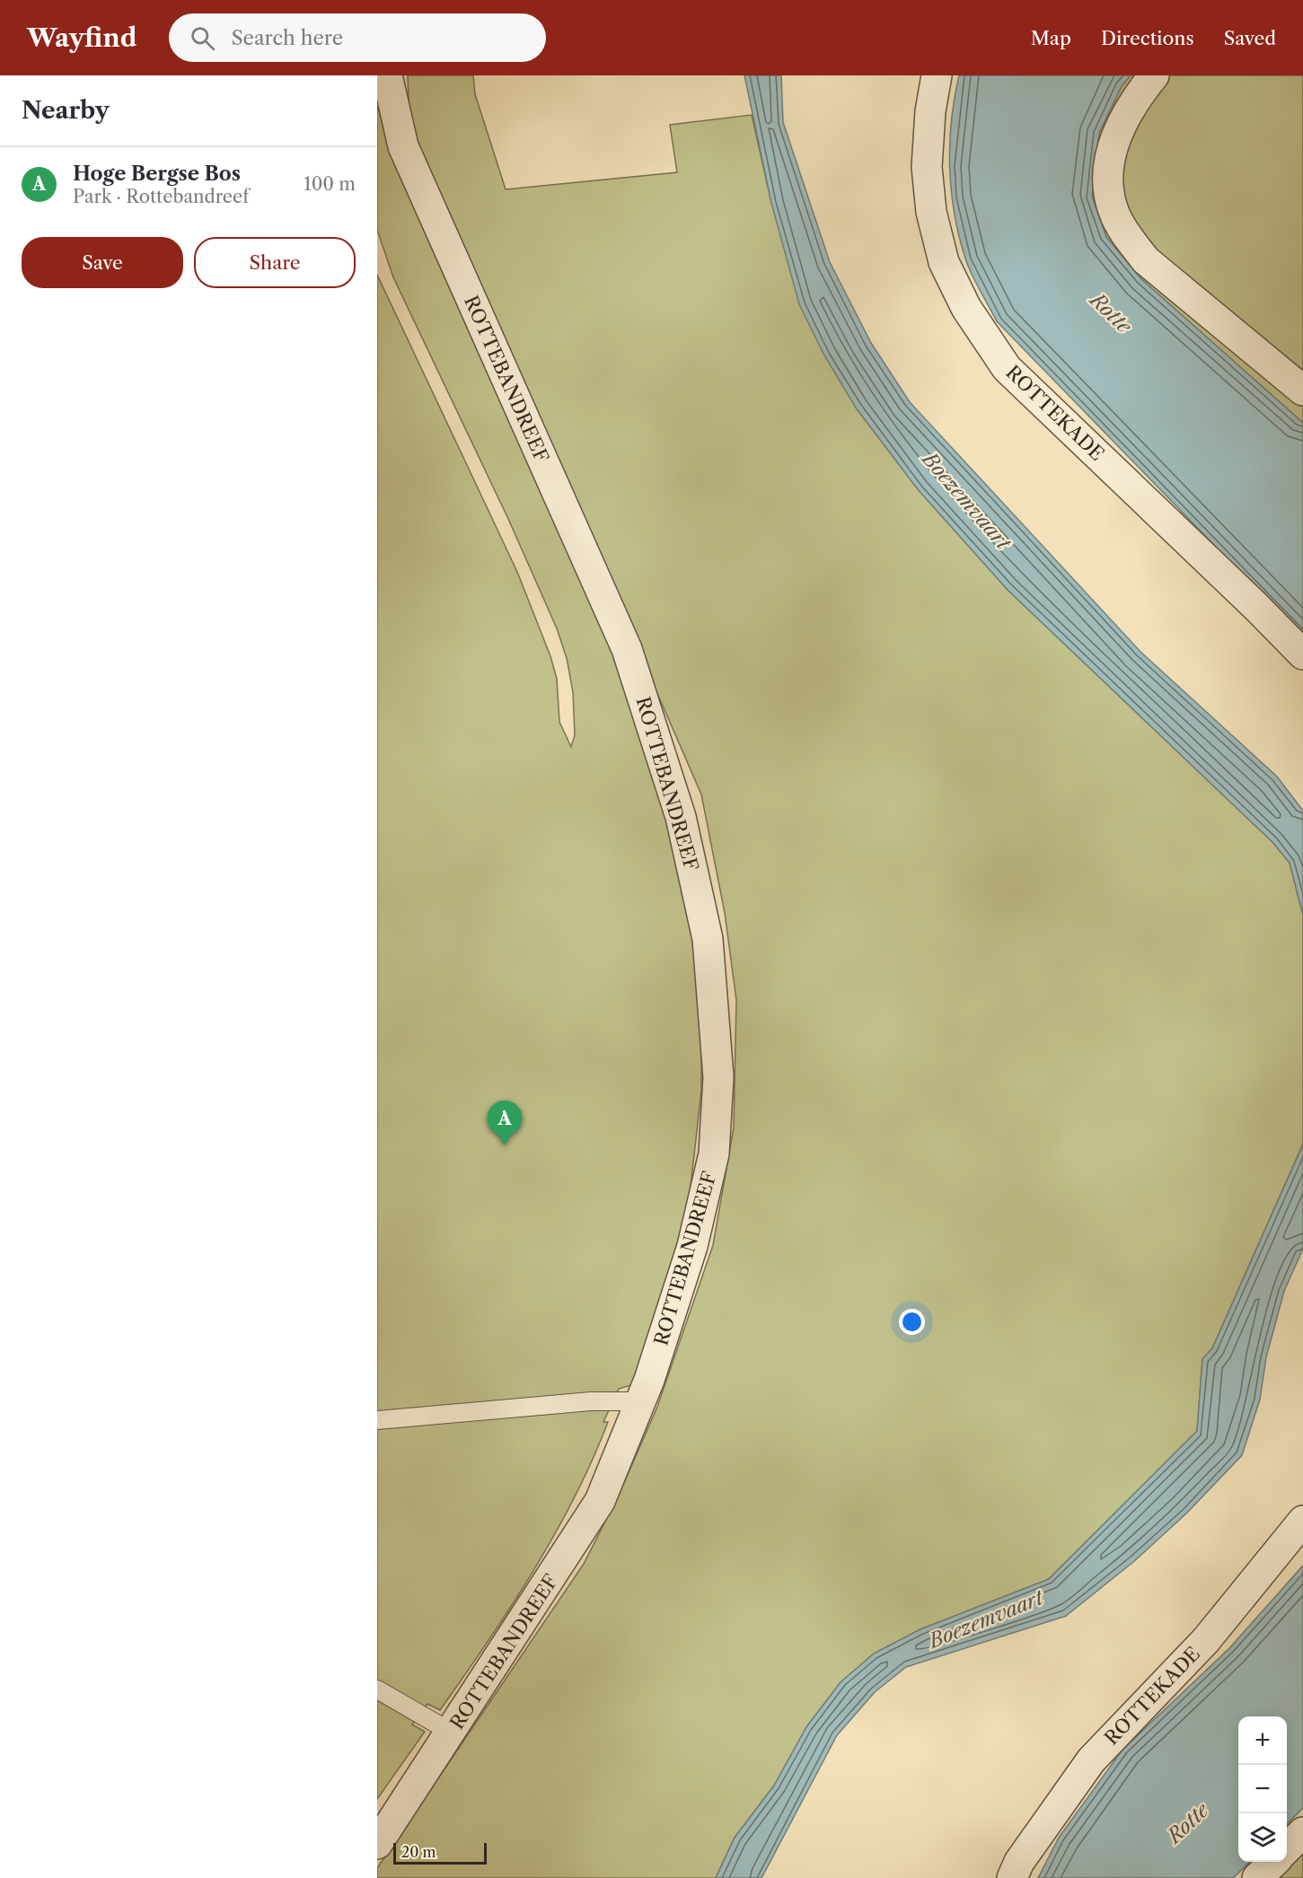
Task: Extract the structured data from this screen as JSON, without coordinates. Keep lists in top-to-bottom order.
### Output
{
  "streets": {
    "street": ["ROTTEBANDREEF", "ROTTEKADE"]
  },
  "water": ["Rotte", "Boezemvaart"],
  "scale_bar": "20 m",
  "page": {
    "header": "Wayfind",
    "search": "Search here",
    "nav": ["Map", "Directions", "Saved"],
    "heading": "Nearby",
    "list": [
      {
        "mark": "A",
        "name": "Hoge Bergse Bos",
        "note": "Park · Rottebandreef",
        "value": "100 m"
      }
    ],
    "buttons": ["Save", "Share"],
    "pins": "A",
    "map_buttons": ["+", "−"],
    "scale": "20 m"
  }
}
